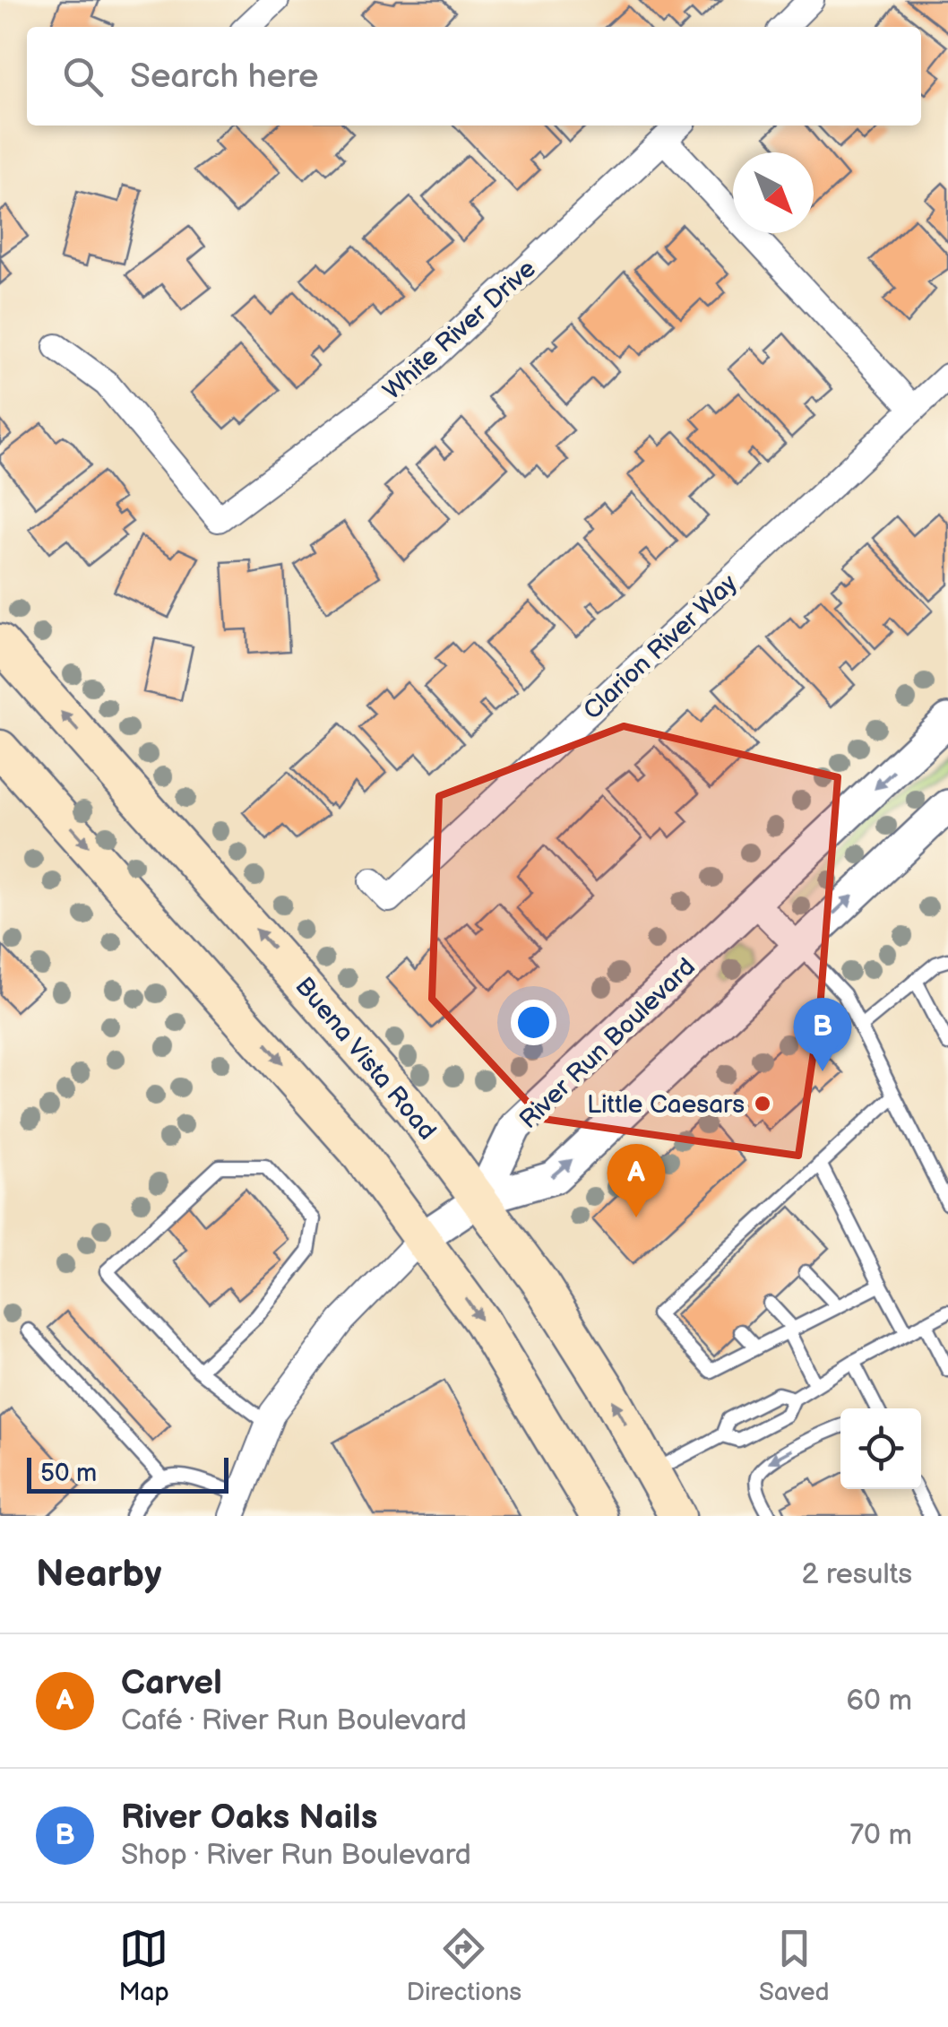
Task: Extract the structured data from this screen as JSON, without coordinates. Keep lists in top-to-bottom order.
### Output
{
  "streets": {
    "main road": ["Buena Vista Road"],
    "street": ["White River Drive", "Clarion River Way", "River Run Boulevard"]
  },
  "crossings": [
    ["River Run Boulevard", "Buena Vista Road"]
  ],
  "places": ["Little Caesars"],
  "scale_bar": "50 m",
  "north": "bottom right",
  "page": {
    "search": "Search here",
    "pins": ["B", "A"],
    "scale": "50 m",
    "heading": ["Nearby", "2 results"],
    "list": [
      {
        "mark": "A",
        "name": "Carvel",
        "note": "Café · River Run Boulevard",
        "value": "60 m"
      },
      {
        "mark": "B",
        "name": "River Oaks Nails",
        "note": "Shop · River Run Boulevard",
        "value": "70 m"
      }
    ],
    "nav": ["Map", "Directions", "Saved"]
  }
}
